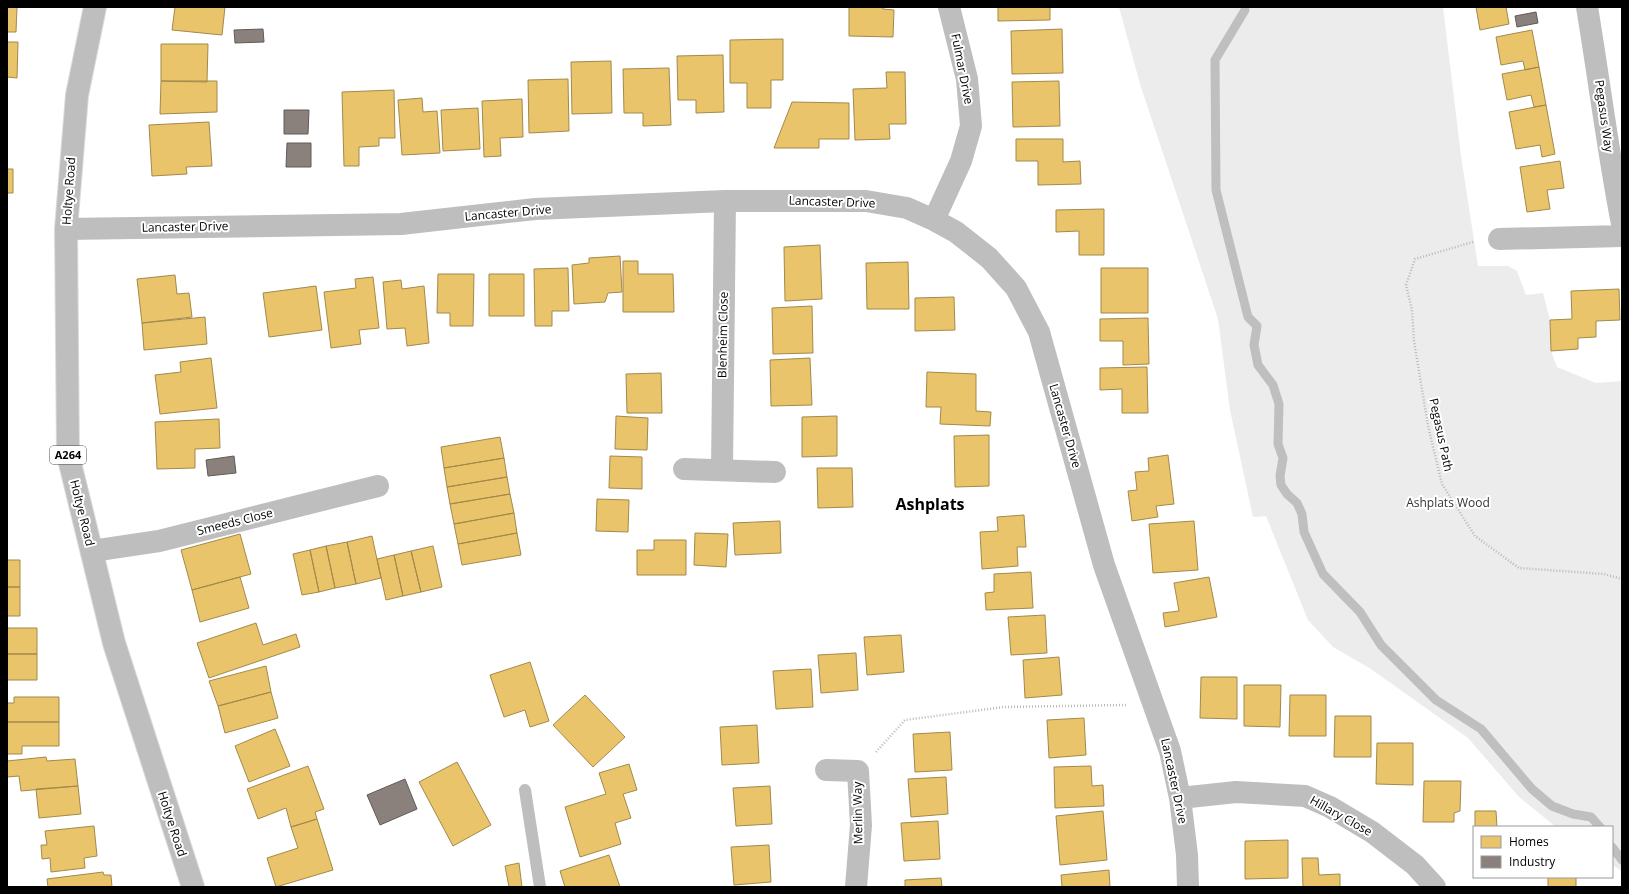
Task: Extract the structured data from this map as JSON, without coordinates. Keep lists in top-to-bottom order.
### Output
{
  "streets": {
    "street": [
      "Fulmar Drive",
      "Pegasus Way",
      "Holtye Road",
      "Lancaster Drive",
      "Blenheim Close",
      "A264",
      "Smeeds Close",
      "Merlin Way",
      "Hillary Close"
    ],
    "path": ["Pegasus Path"]
  },
  "crossings": [
    ["Fulmar Drive", "Lancaster Drive"],
    ["Holtye Road", "Lancaster Drive"],
    ["Holtye Road", "Smeeds Close"],
    ["Lancaster Drive", "Blenheim Close"],
    ["Lancaster Drive", "Hillary Close"]
  ],
  "districts": ["Ashplats"],
  "parks": ["Ashplats Wood"],
  "legend": ["Homes", "Industry"]
}
